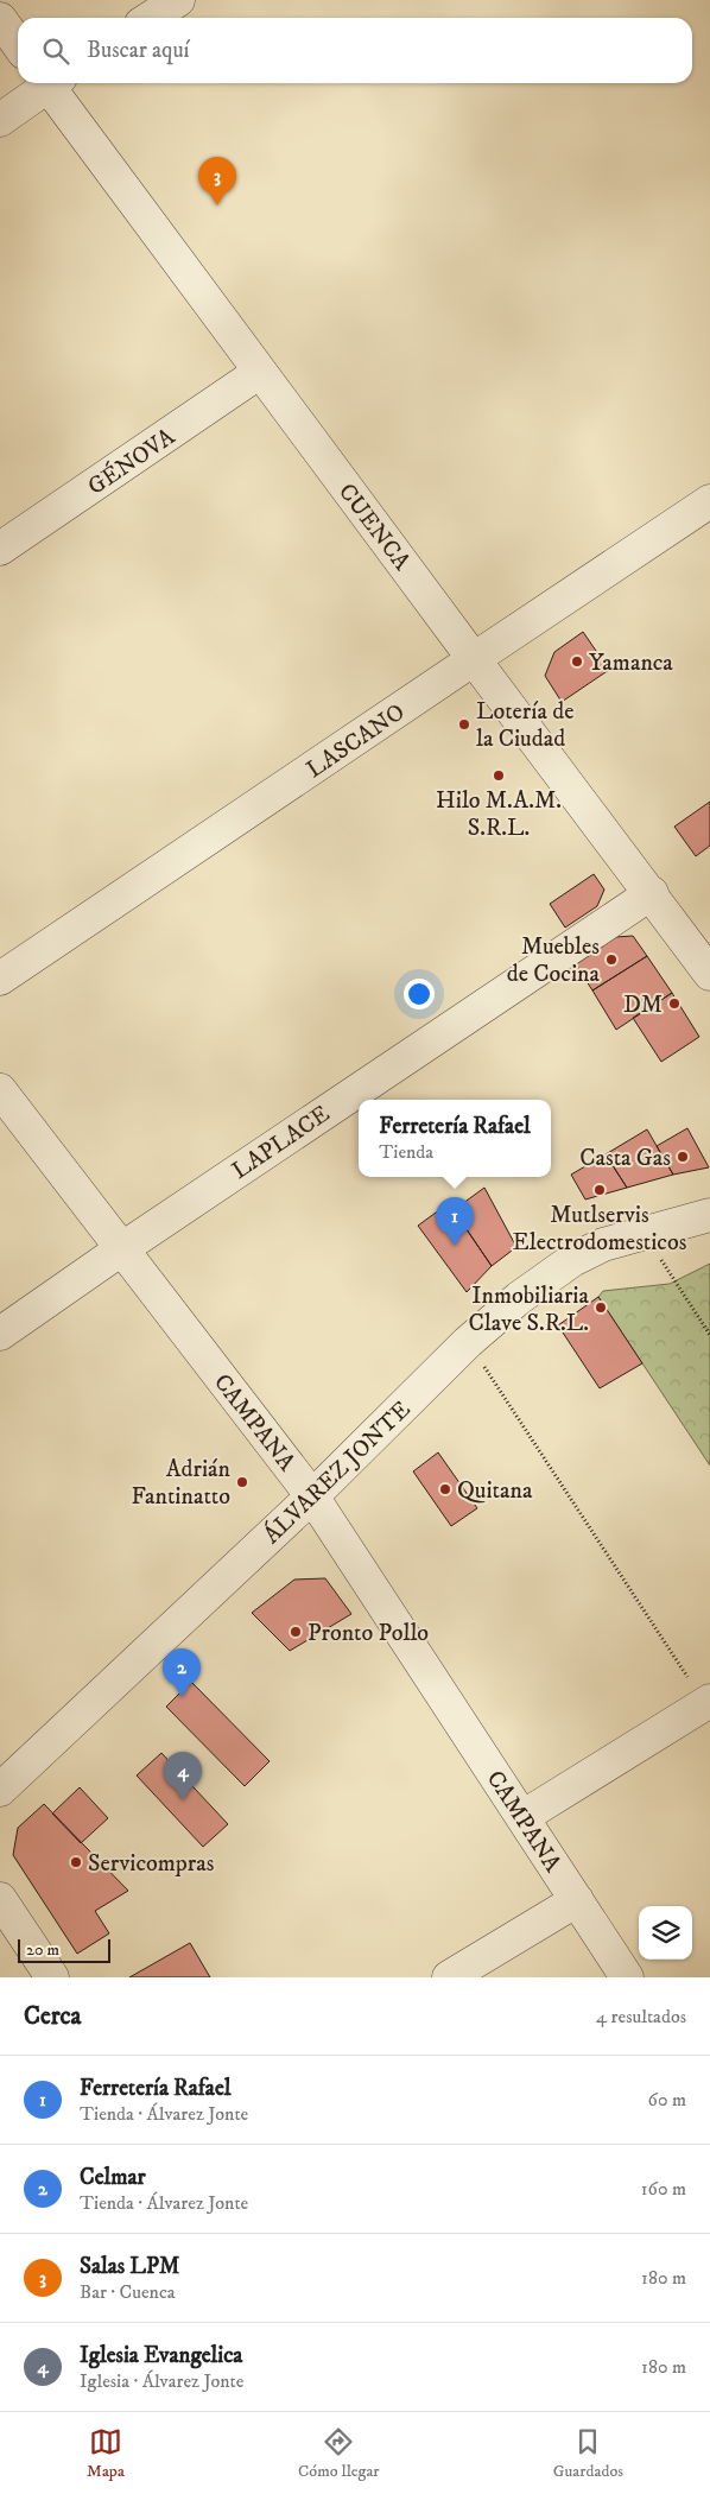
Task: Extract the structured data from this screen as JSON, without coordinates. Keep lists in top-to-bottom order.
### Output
{
  "streets": {
    "street": [
      "GÉNOVA",
      "CUENCA",
      "LASCANO",
      "LAPLACE",
      "CAMPANA",
      "ÁLVAREZ JONTE"
    ]
  },
  "crossings": [
    ["GÉNOVA", "CUENCA"],
    ["CUENCA", "LASCANO"],
    ["CUENCA", "LAPLACE"],
    ["LAPLACE", "CAMPANA"],
    ["CAMPANA", "ÁLVAREZ JONTE"]
  ],
  "places": [
    "Yamanca",
    "Lotería de la Ciudad",
    "Hilo M.A.M. S.R.L.",
    "Muebles de Cocina",
    "DM",
    "Casta Gas",
    "Mutlservis Electrodomesticos",
    "Inmobiliaria Clave S.R.L.",
    "Adrián Fantinatto",
    "Quitana",
    "Pronto Pollo",
    "Servicompras"
  ],
  "scale_bar": "20 m",
  "page": {
    "search": "Buscar aquí",
    "pins": [
      "3",
      "1",
      "2",
      "4"
    ],
    "popup": ["Ferretería Rafael", "Tienda"],
    "scale": "20 m",
    "heading": ["Cerca", "4 resultados"],
    "list": [
      {
        "mark": "1",
        "name": "Ferretería Rafael",
        "note": "Tienda · Álvarez Jonte",
        "value": "60 m"
      },
      {
        "mark": "2",
        "name": "Celmar",
        "note": "Tienda · Álvarez Jonte",
        "value": "160 m"
      },
      {
        "mark": "3",
        "name": "Salas LPM",
        "note": "Bar · Cuenca",
        "value": "180 m"
      },
      {
        "mark": "4",
        "name": "Iglesia Evangelica",
        "note": "Iglesia · Álvarez Jonte",
        "value": "180 m"
      }
    ],
    "nav": ["Mapa", "Cómo llegar", "Guardados"]
  }
}
